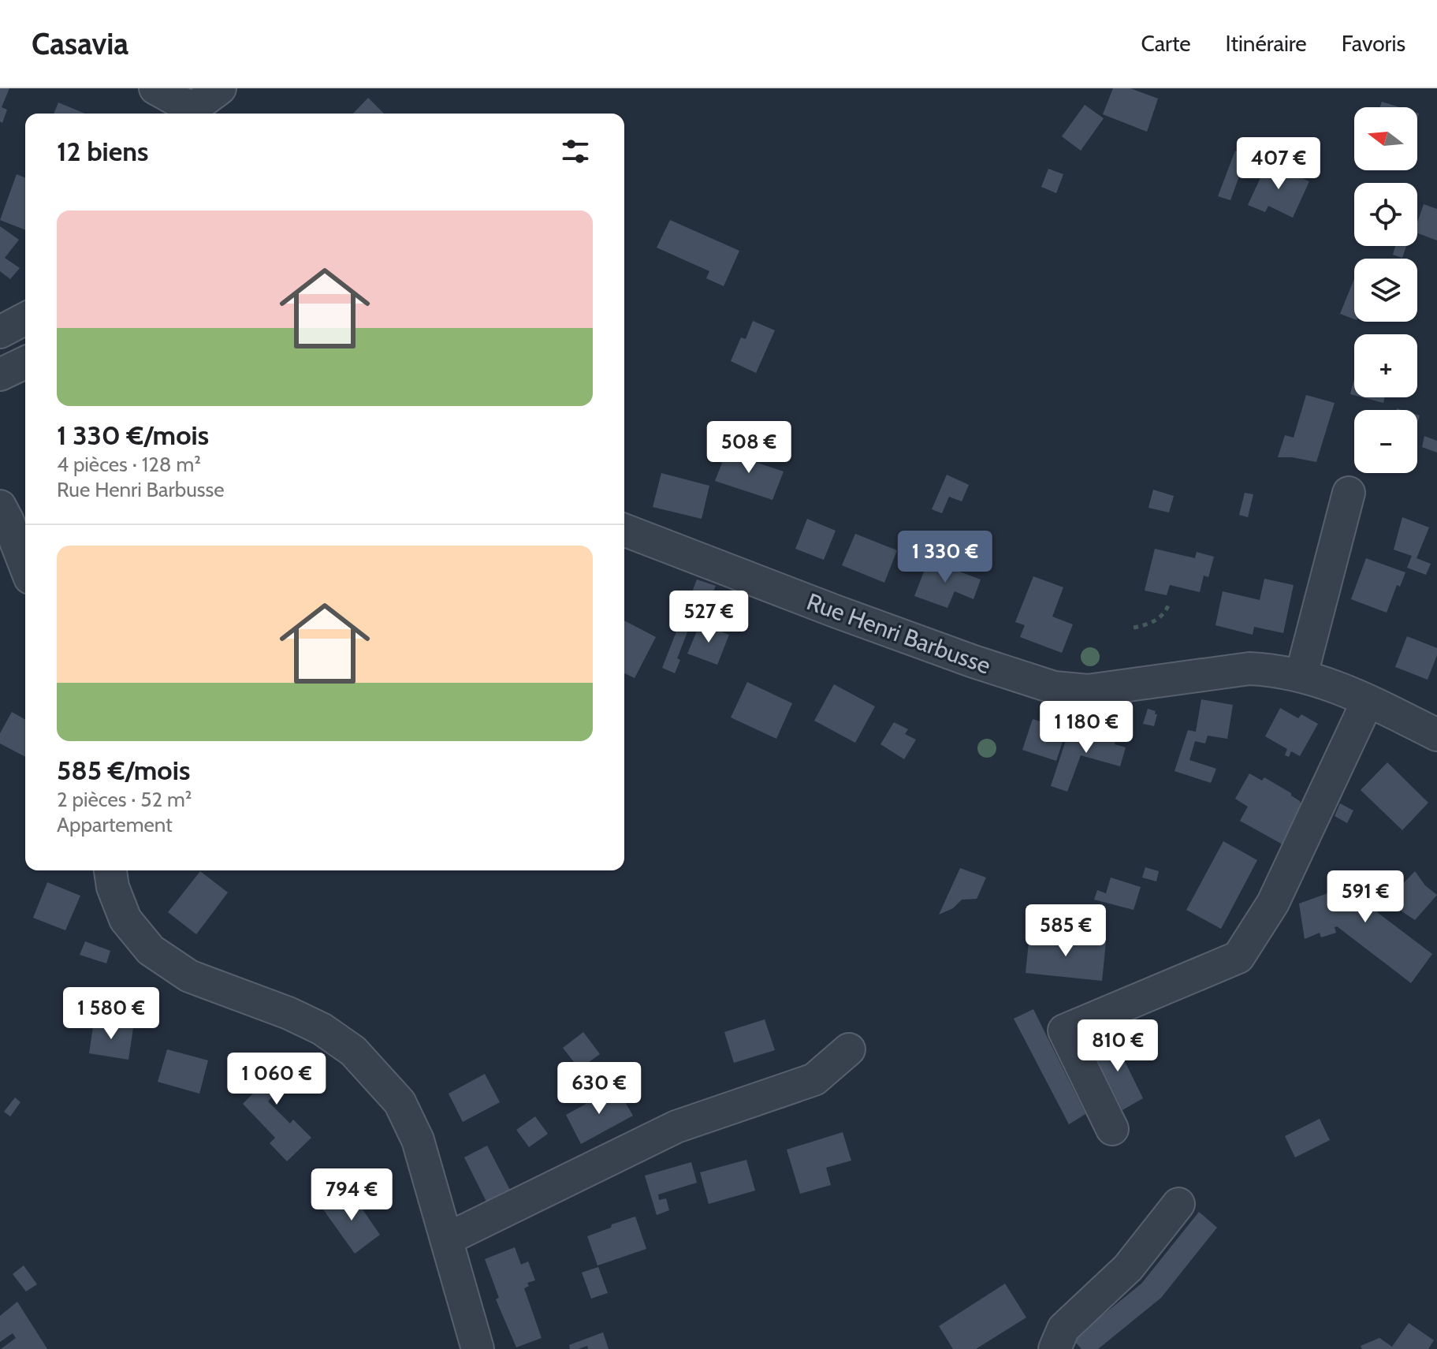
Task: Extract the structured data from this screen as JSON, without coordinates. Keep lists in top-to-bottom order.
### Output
{
  "streets": {
    "street": ["Rue Henri Barbusse"]
  },
  "north": "left",
  "page": {
    "header": "Casavia",
    "nav": ["Carte", "Itinéraire", "Favoris"],
    "map_buttons": ["+", "−"],
    "heading": "12 biens",
    "price": [
      "407 €",
      "508 €",
      "1 330 €",
      "527 €",
      "1 180 €",
      "591 €",
      "585 €",
      "1 580 €",
      "810 €",
      "1 060 €",
      "630 €",
      "794 €"
    ],
    "list": [
      {
        "name": "1 330 €/mois",
        "note": "4 pièces · 128 m² · Rue Henri Barbusse"
      },
      {
        "name": "585 €/mois",
        "note": "2 pièces · 52 m² · Appartement"
      }
    ]
  }
}
